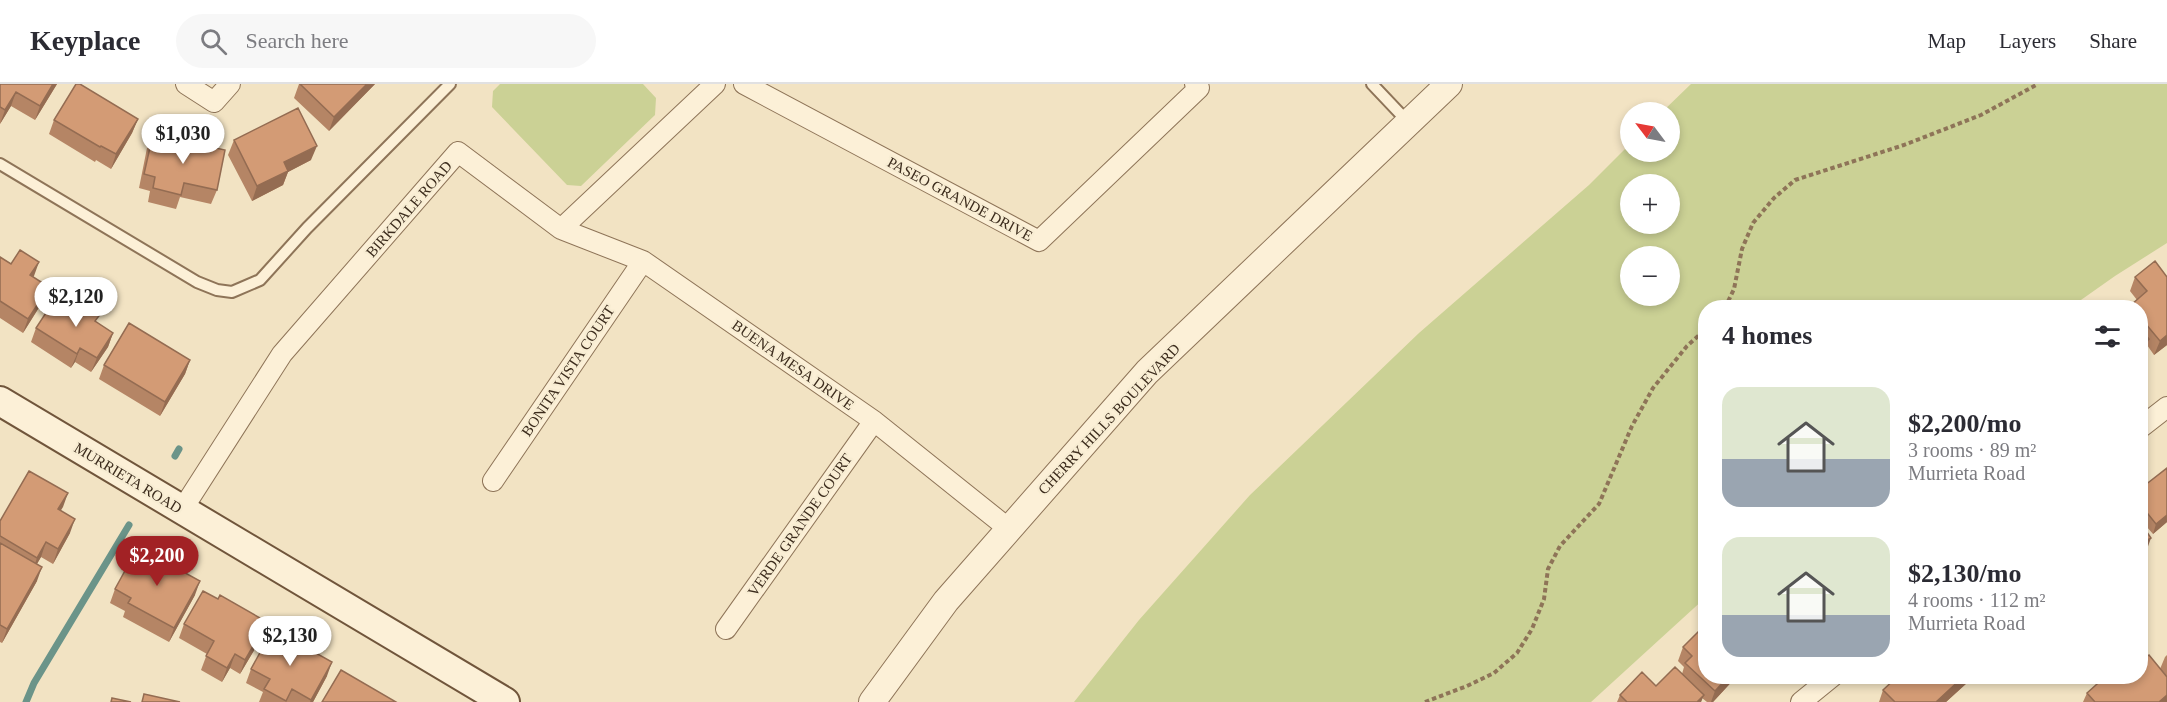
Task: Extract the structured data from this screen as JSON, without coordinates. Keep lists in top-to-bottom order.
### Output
{
  "streets": {
    "main road": ["MURRIETA ROAD"],
    "street": [
      "PASEO GRANDE DRIVE",
      "BIRKDALE ROAD",
      "BUENA MESA DRIVE",
      "BONITA VISTA COURT",
      "CHERRY HILLS BOULEVARD",
      "VERDE GRANDE COURT"
    ]
  },
  "crossings": [
    ["BIRKDALE ROAD", "BUENA MESA DRIVE"],
    ["BIRKDALE ROAD", "MURRIETA ROAD"],
    ["BUENA MESA DRIVE", "BONITA VISTA COURT"],
    ["BUENA MESA DRIVE", "CHERRY HILLS BOULEVARD"],
    ["BUENA MESA DRIVE", "VERDE GRANDE COURT"]
  ],
  "north": "top left",
  "page": {
    "header": "Keyplace",
    "search": "Search here",
    "nav": ["Map", "Layers", "Share"],
    "map_buttons": ["+", "−"],
    "price": [
      "$1,030",
      "$2,120",
      "$2,200",
      "$2,130"
    ],
    "heading": "4 homes",
    "list": [
      {
        "name": "$2,200/mo",
        "note": "3 rooms · 89 m² · Murrieta Road"
      },
      {
        "name": "$2,130/mo",
        "note": "4 rooms · 112 m² · Murrieta Road"
      }
    ]
  }
}
